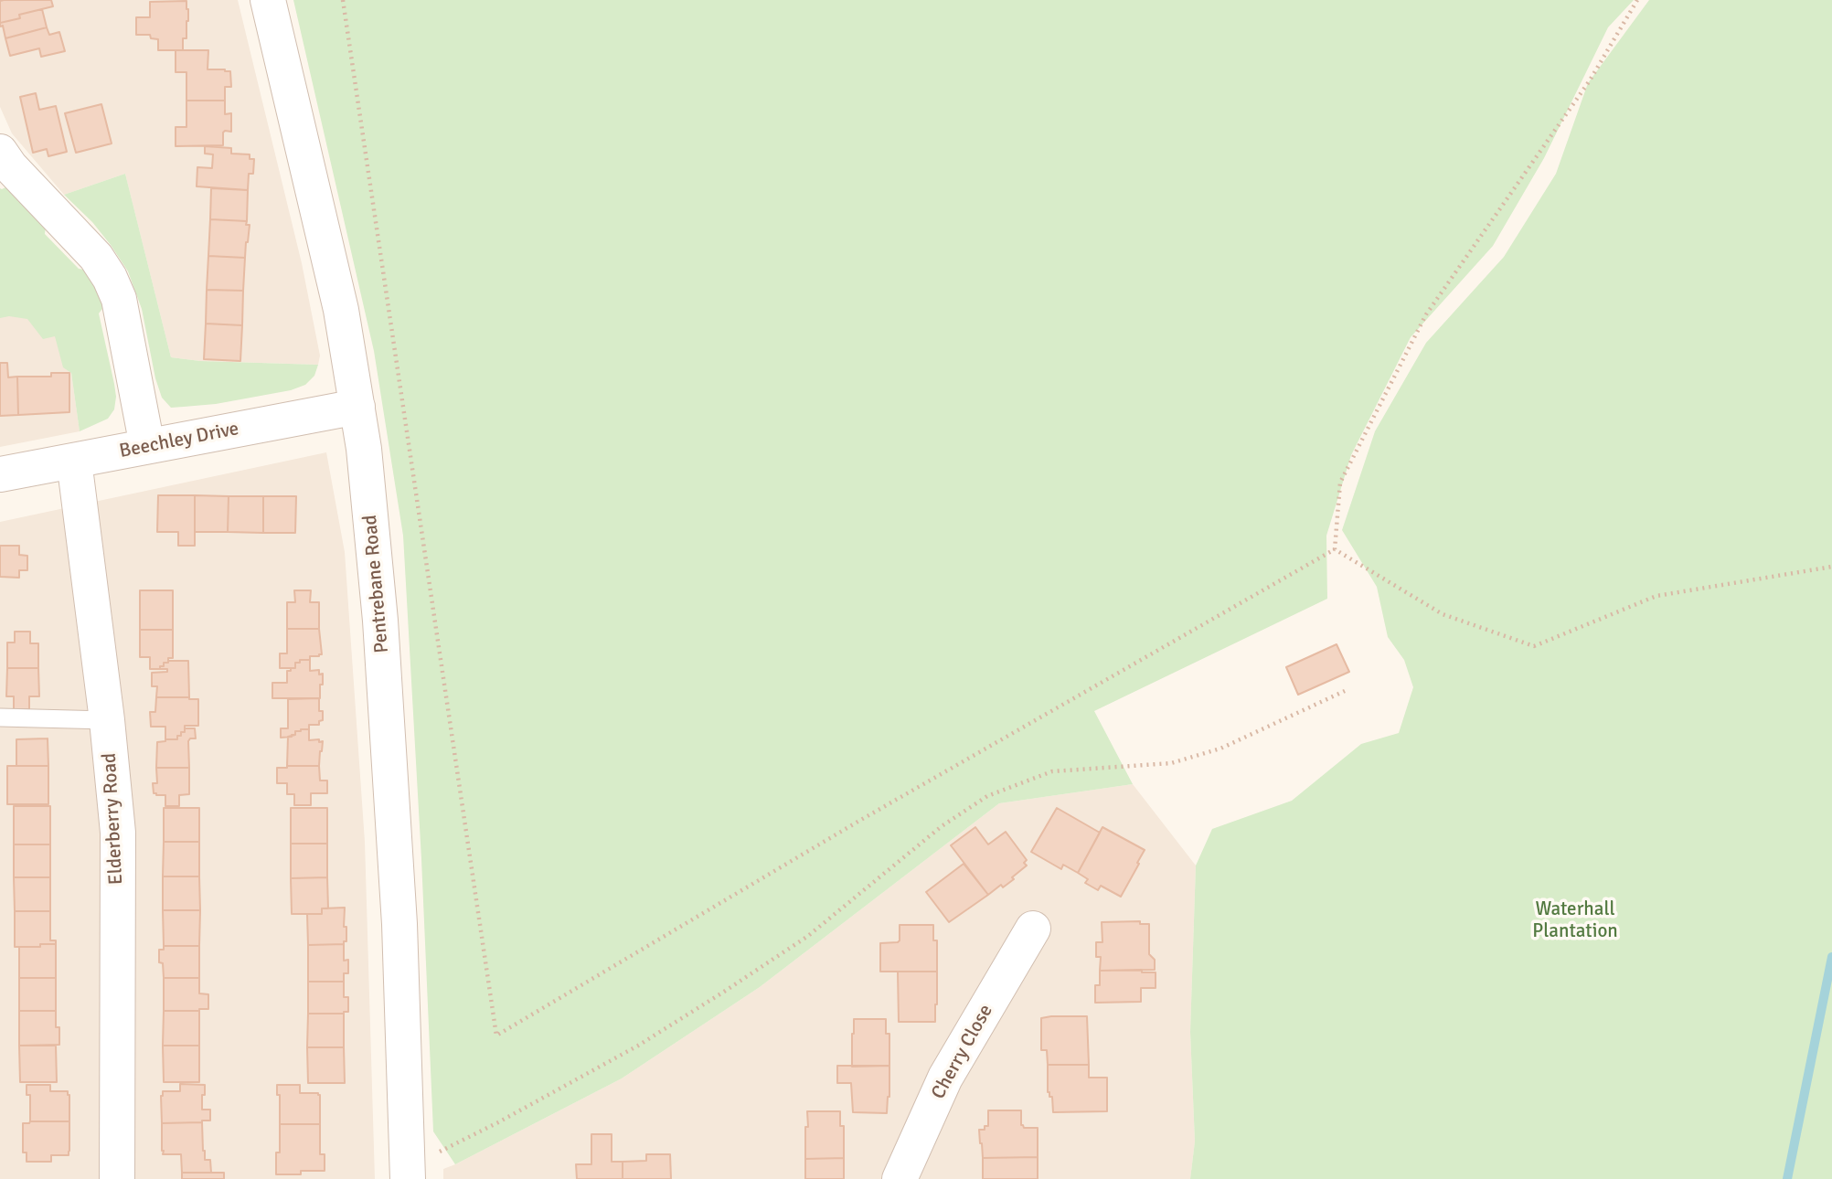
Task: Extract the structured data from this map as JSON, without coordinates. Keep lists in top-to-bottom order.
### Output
{
  "streets": {
    "street": [
      "Beechley Drive",
      "Pentrebane Road",
      "Elderberry Road",
      "Cherry Close"
    ]
  },
  "crossings": [
    ["Beechley Drive", "Pentrebane Road"],
    ["Beechley Drive", "Elderberry Road"]
  ],
  "parks": ["Waterhall Plantation"]
}
